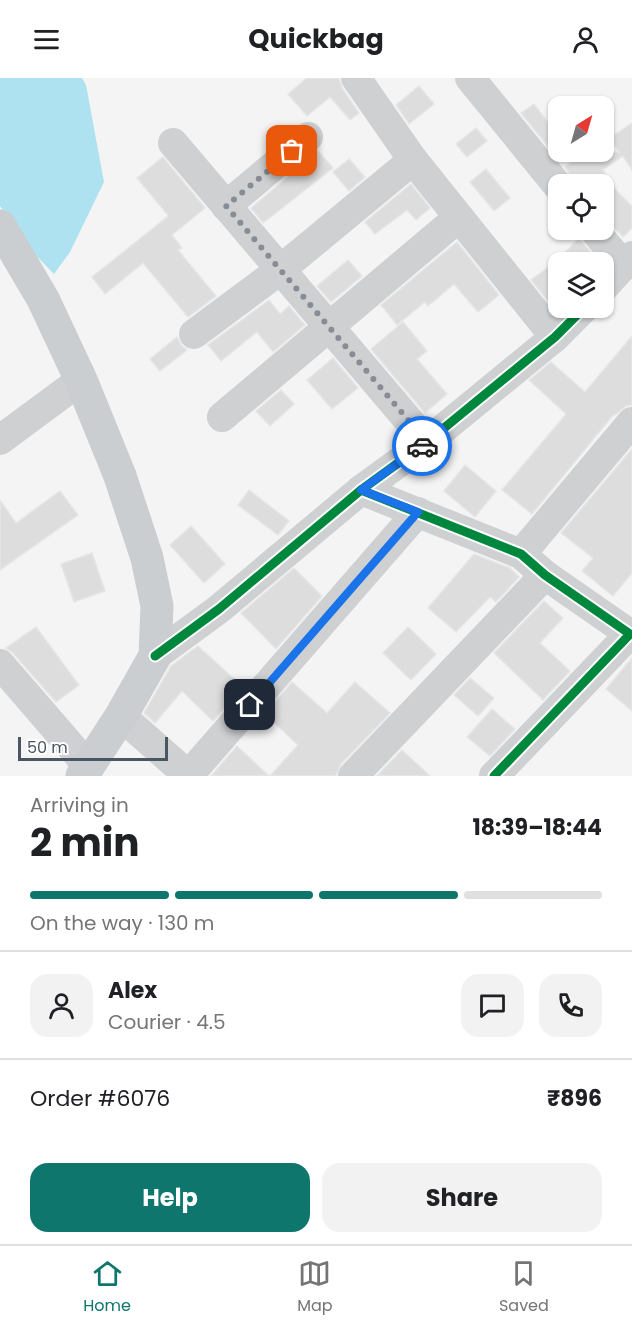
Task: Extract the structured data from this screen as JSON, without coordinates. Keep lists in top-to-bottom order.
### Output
{
  "scale_bar": "50 m",
  "north": "top right",
  "page": {
    "header": "Quickbag",
    "scale": "50 m",
    "heading": ["2 min", "Arriving in", "18:39–18:44"],
    "panel": [
      "Alex",
      "Courier · 4.5",
      "Order #6076",
      "₹896"
    ],
    "bar": "On the way · 130 m",
    "buttons": ["Help", "Share"],
    "tabs": ["Home", "Map", "Saved"]
  }
}
